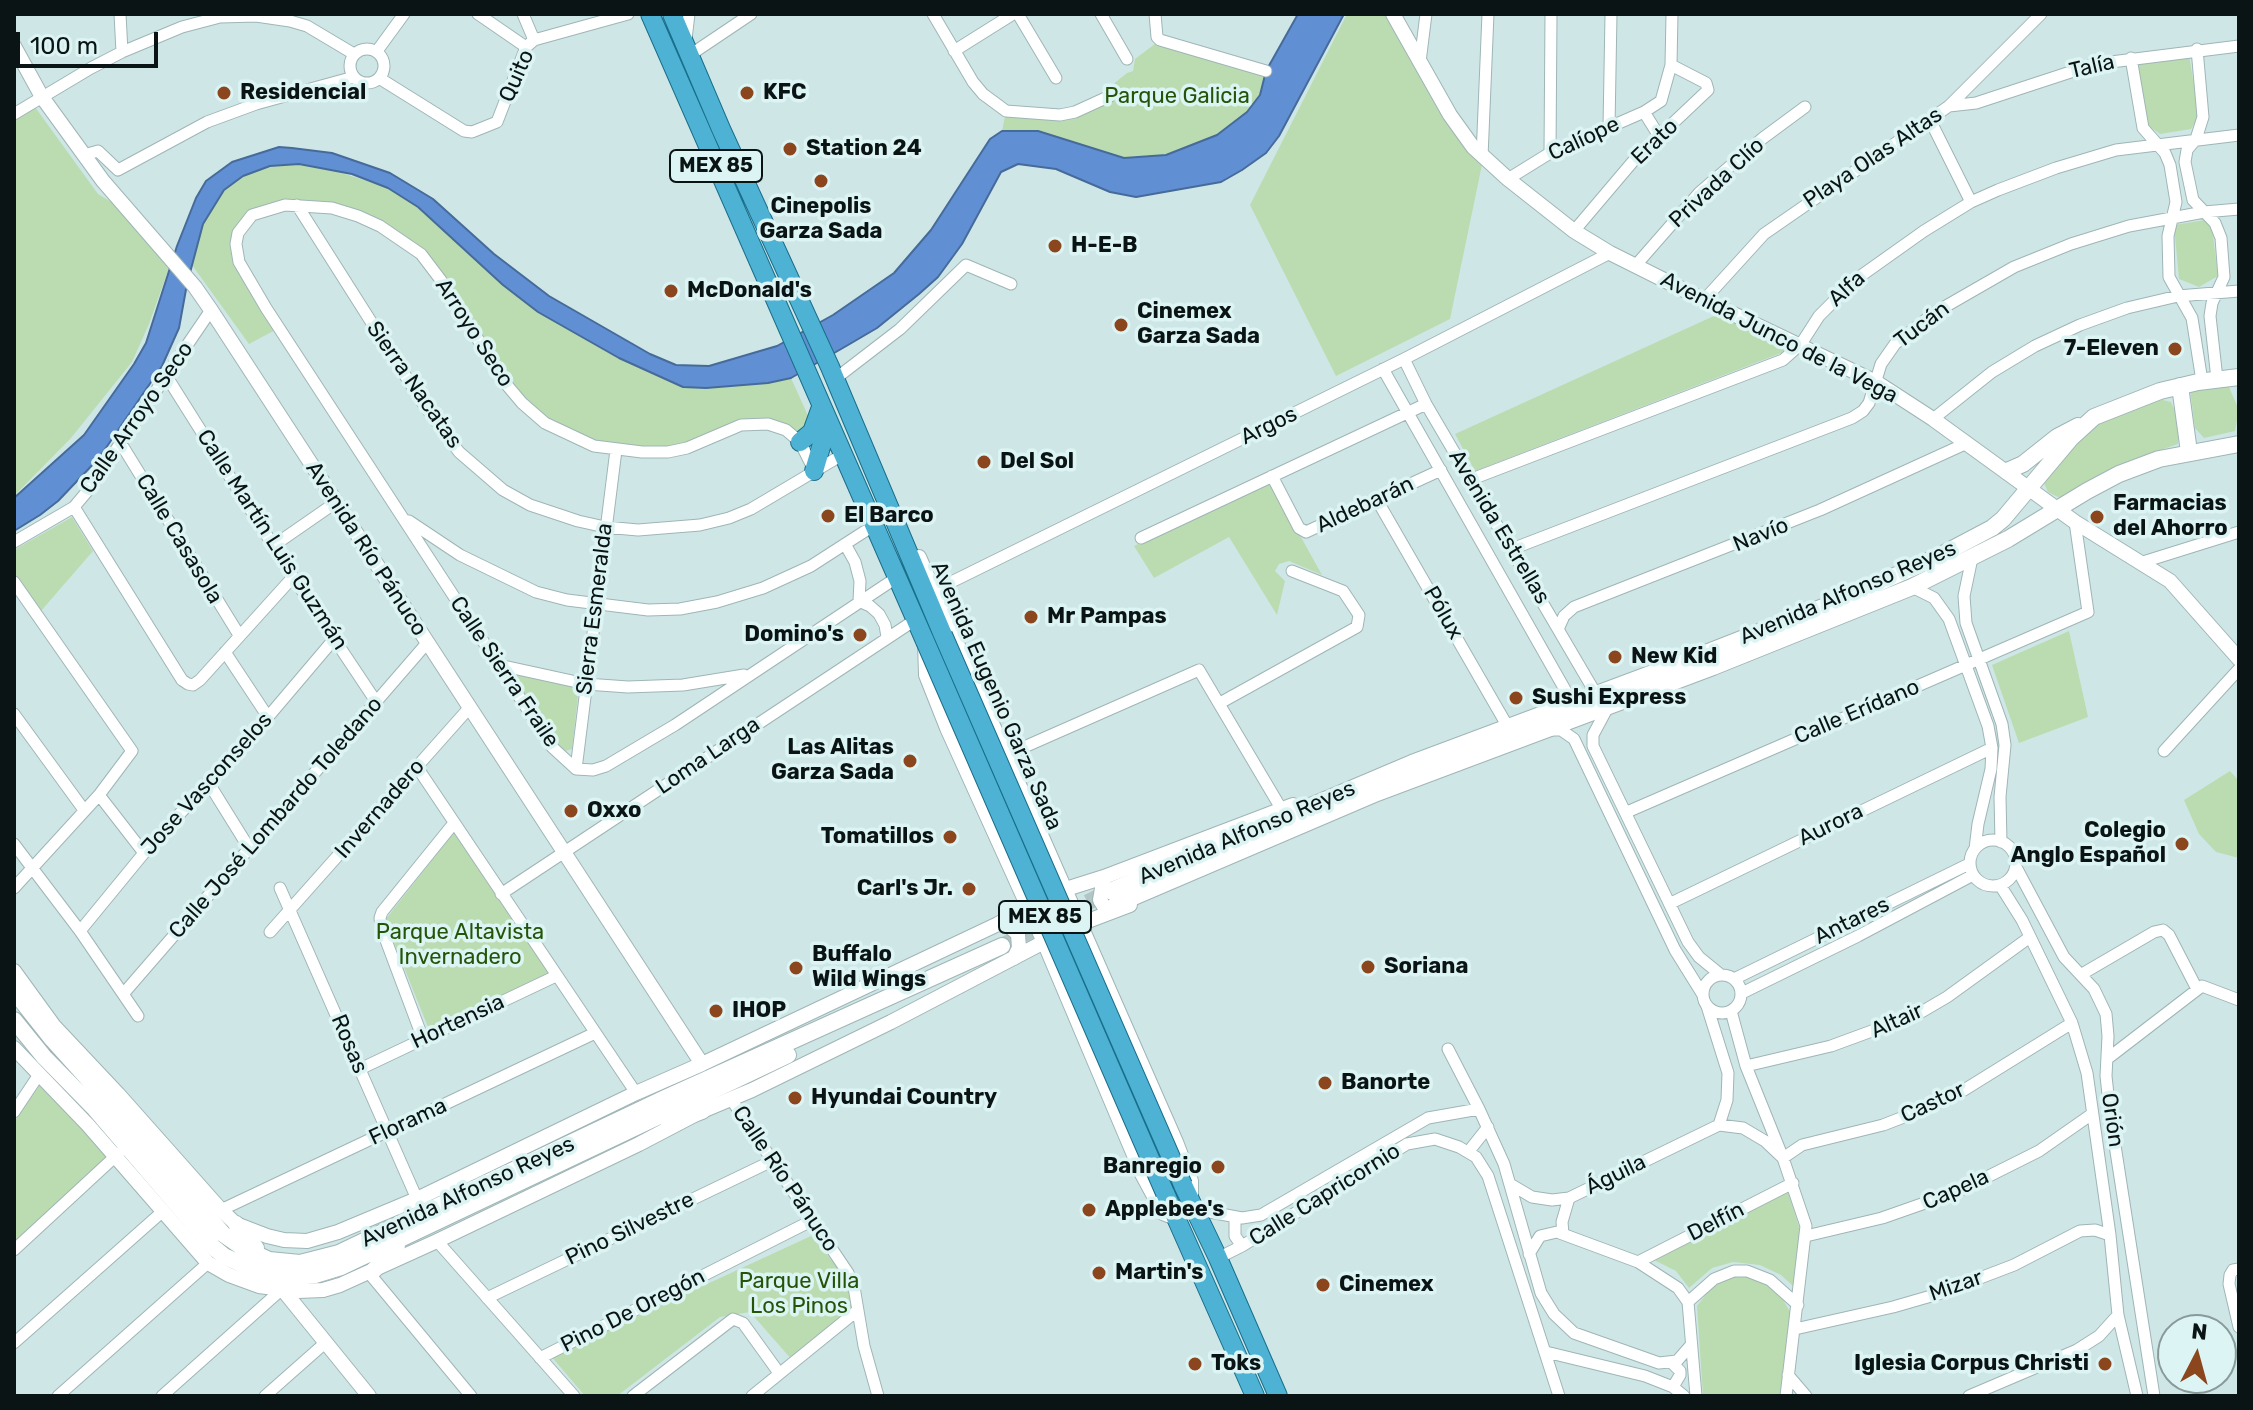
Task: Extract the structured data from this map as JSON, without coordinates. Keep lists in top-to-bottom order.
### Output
{
  "streets": {
    "highway": ["MEX 85", "Avenida Eugenio Garza Sada"],
    "main road": ["Avenida Alfonso Reyes"],
    "street": [
      "Talía",
      "Quito",
      "Calíope",
      "Erato",
      "Playa Olas Altas",
      "Privada Clío",
      "Alfa",
      "Tucán",
      "Arroyo Seco",
      "Avenida Junco de la Vega",
      "Sierra Nacatas",
      "Calle Arroyo Seco",
      "Argos",
      "Aldebarán",
      "Avenida Estrellas",
      "Navío",
      "Calle Casasola",
      "Calle Martín Luis Guzmán",
      "Avenida Río Pánuco",
      "Sierra Esmeralda",
      "Pólux",
      "Calle Sierra Fraile",
      "Calle Erídano",
      "Loma Larga",
      "Jose Vasconselos",
      "Invernadero",
      "Calle José Lombardo Toledano",
      "Aurora",
      "Antares",
      "Altair",
      "Hortensia",
      "Rosas",
      "Castor",
      "Orión",
      "Florama",
      "Águila",
      "Calle Río Pánuco",
      "Capela",
      "Calle Capricornio",
      "Delfín",
      "Pino Silvestre",
      "Mizar",
      "Pino De Oregón"
    ]
  },
  "crossings": [
    ["Talía", "Playa Olas Altas"],
    ["Calíope", "Erato"],
    ["Calíope", "Avenida Junco de la Vega"],
    ["Erato", "Avenida Junco de la Vega"],
    ["Playa Olas Altas", "Avenida Junco de la Vega"],
    ["Privada Clío", "Avenida Junco de la Vega"],
    ["Alfa", "Avenida Junco de la Vega"],
    ["Alfa", "Avenida Estrellas"],
    ["Tucán", "Avenida Junco de la Vega"],
    ["Tucán", "Avenida Estrellas"],
    ["Arroyo Seco", "Sierra Nacatas"],
    ["Arroyo Seco", "Sierra Esmeralda"],
    ["Arroyo Seco", "Calle Sierra Fraile"],
    ["Avenida Junco de la Vega", "Argos"],
    ["Avenida Junco de la Vega", "Navío"],
    ["Avenida Junco de la Vega", "Avenida Alfonso Reyes"],
    ["Avenida Junco de la Vega", "Calle Erídano"],
    ["Sierra Nacatas", "Sierra Esmeralda"],
    ["Sierra Nacatas", "Avenida Eugenio Garza Sada"],
    ["Calle Arroyo Seco", "Calle Casasola"],
    ["Calle Arroyo Seco", "Calle Martín Luis Guzmán"],
    ["Calle Arroyo Seco", "Avenida Río Pánuco"],
    ["Argos", "Avenida Estrellas"],
    ["Argos", "Avenida Eugenio Garza Sada"],
    ["Aldebarán", "Avenida Estrellas"],
    ["Aldebarán", "Pólux"],
    ["Avenida Estrellas", "Navío"],
    ["Avenida Estrellas", "Avenida Alfonso Reyes"],
    ["Calle Martín Luis Guzmán", "Jose Vasconselos"],
    ["Calle Martín Luis Guzmán", "Calle José Lombardo Toledano"],
    ["Avenida Río Pánuco", "Loma Larga"],
    ["Avenida Río Pánuco", "Invernadero"],
    ["Avenida Río Pánuco", "Calle José Lombardo Toledano"],
    ["Avenida Alfonso Reyes", "Pólux"],
    ["Avenida Alfonso Reyes", "Calle Río Pánuco"],
    ["Sierra Esmeralda", "Calle Sierra Fraile"],
    ["Calle Sierra Fraile", "Avenida Eugenio Garza Sada"],
    ["Avenida Eugenio Garza Sada", "Loma Larga"],
    ["Avenida Eugenio Garza Sada", "Calle Capricornio"],
    ["Invernadero", "Rosas"],
    ["Antares", "Orión"],
    ["Altair", "Orión"],
    ["Hortensia", "Rosas"],
    ["Rosas", "Florama"],
    ["Castor", "Orión"],
    ["Orión", "Capela"],
    ["Orión", "Mizar"],
    ["Calle Río Pánuco", "Pino Silvestre"],
    ["Calle Río Pánuco", "Pino De Oregón"]
  ],
  "parks": ["Parque Galicia", "Parque Altavista Invernadero", "Parque Villa Los Pinos"],
  "places": [
    "Residencial",
    "KFC",
    "Station 24",
    "Cinepolis Garza Sada",
    "H-E-B",
    "McDonald's",
    "Cinemex Garza Sada",
    "7-Eleven",
    "Del Sol",
    "El Barco",
    "Farmacias del Ahorro",
    "Mr Pampas",
    "Domino's",
    "New Kid",
    "Sushi Express",
    "Las Alitas Garza Sada",
    "Oxxo",
    "Tomatillos",
    "Colegio Anglo Español",
    "Carl's Jr.",
    "Soriana",
    "Buffalo Wild Wings",
    "IHOP",
    "Banorte",
    "Hyundai Country",
    "Banregio",
    "Applebee's",
    "Martin's",
    "Cinemex",
    "Toks",
    "Iglesia Corpus Christi"
  ],
  "scale_bar": "100 m",
  "north": "top"
}
